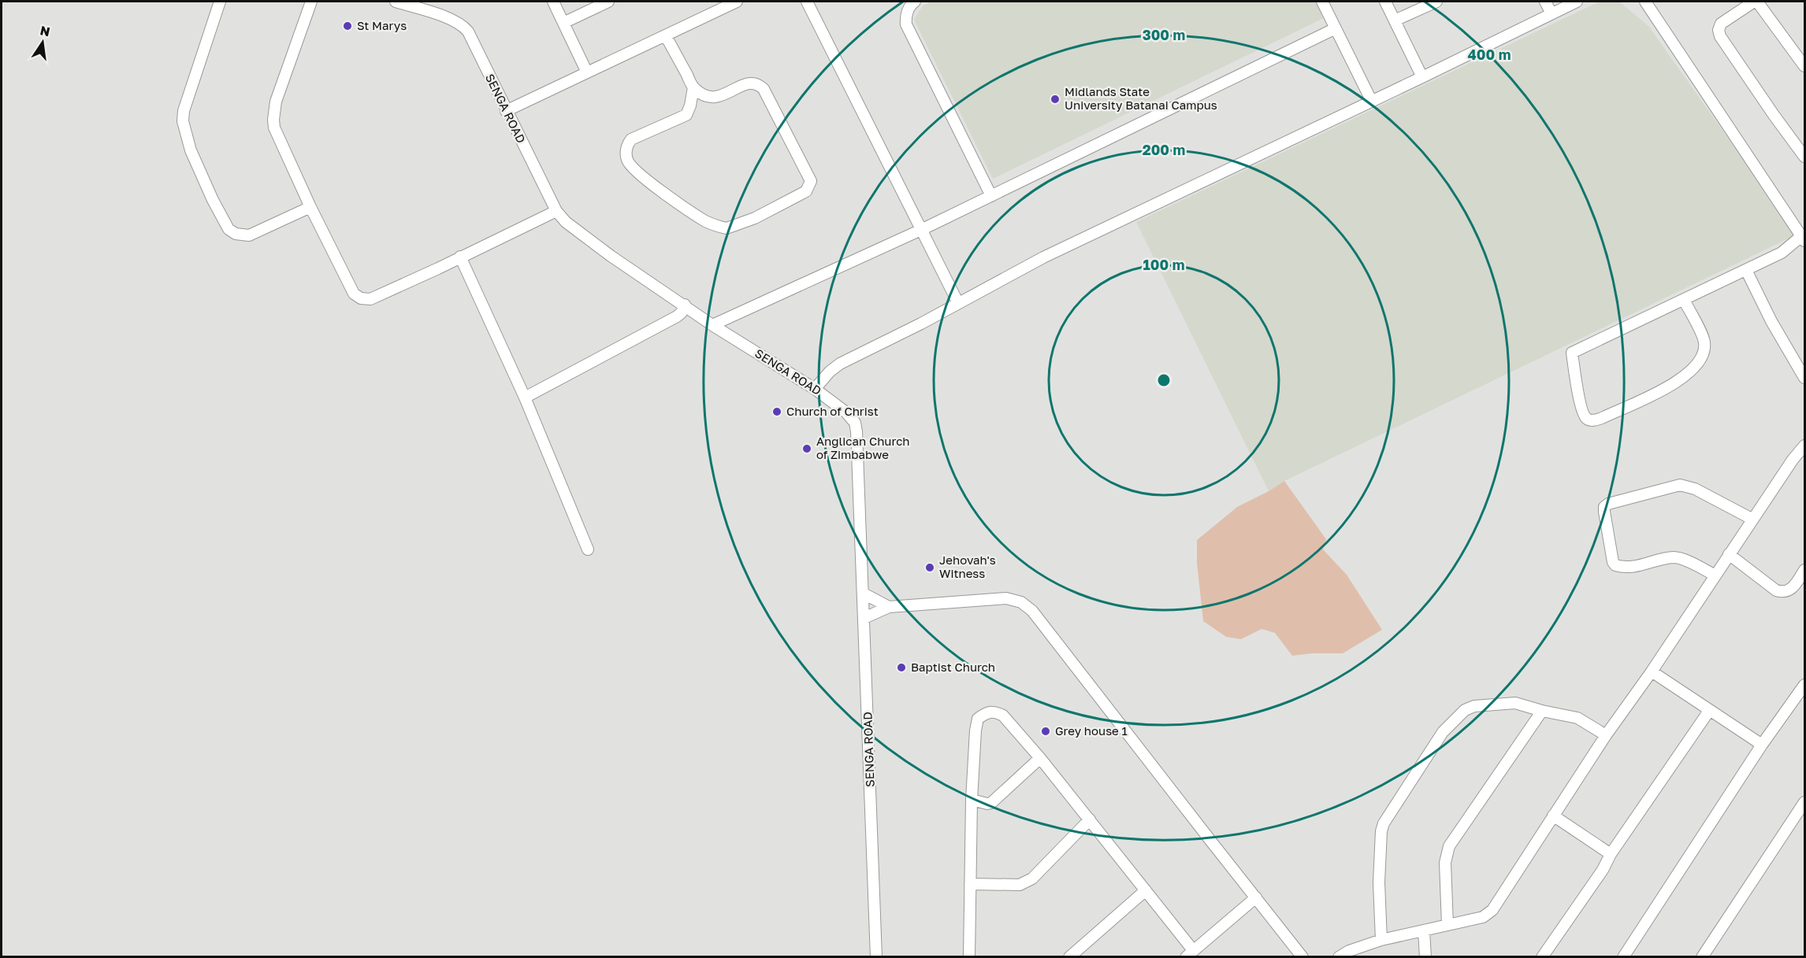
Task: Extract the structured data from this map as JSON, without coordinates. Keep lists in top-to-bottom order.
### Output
{
  "streets": {
    "street": ["SENGA ROAD"]
  },
  "places": [
    "St Marys",
    "Midlands State University Batanai Campus",
    "Church of Christ",
    "Anglican Church of Zimbabwe",
    "Jehovah's Witness",
    "Baptist Church",
    "Grey house 1"
  ],
  "north": "top",
  "rings": [
    "300 m",
    "400 m",
    "200 m",
    "100 m"
  ]
}
